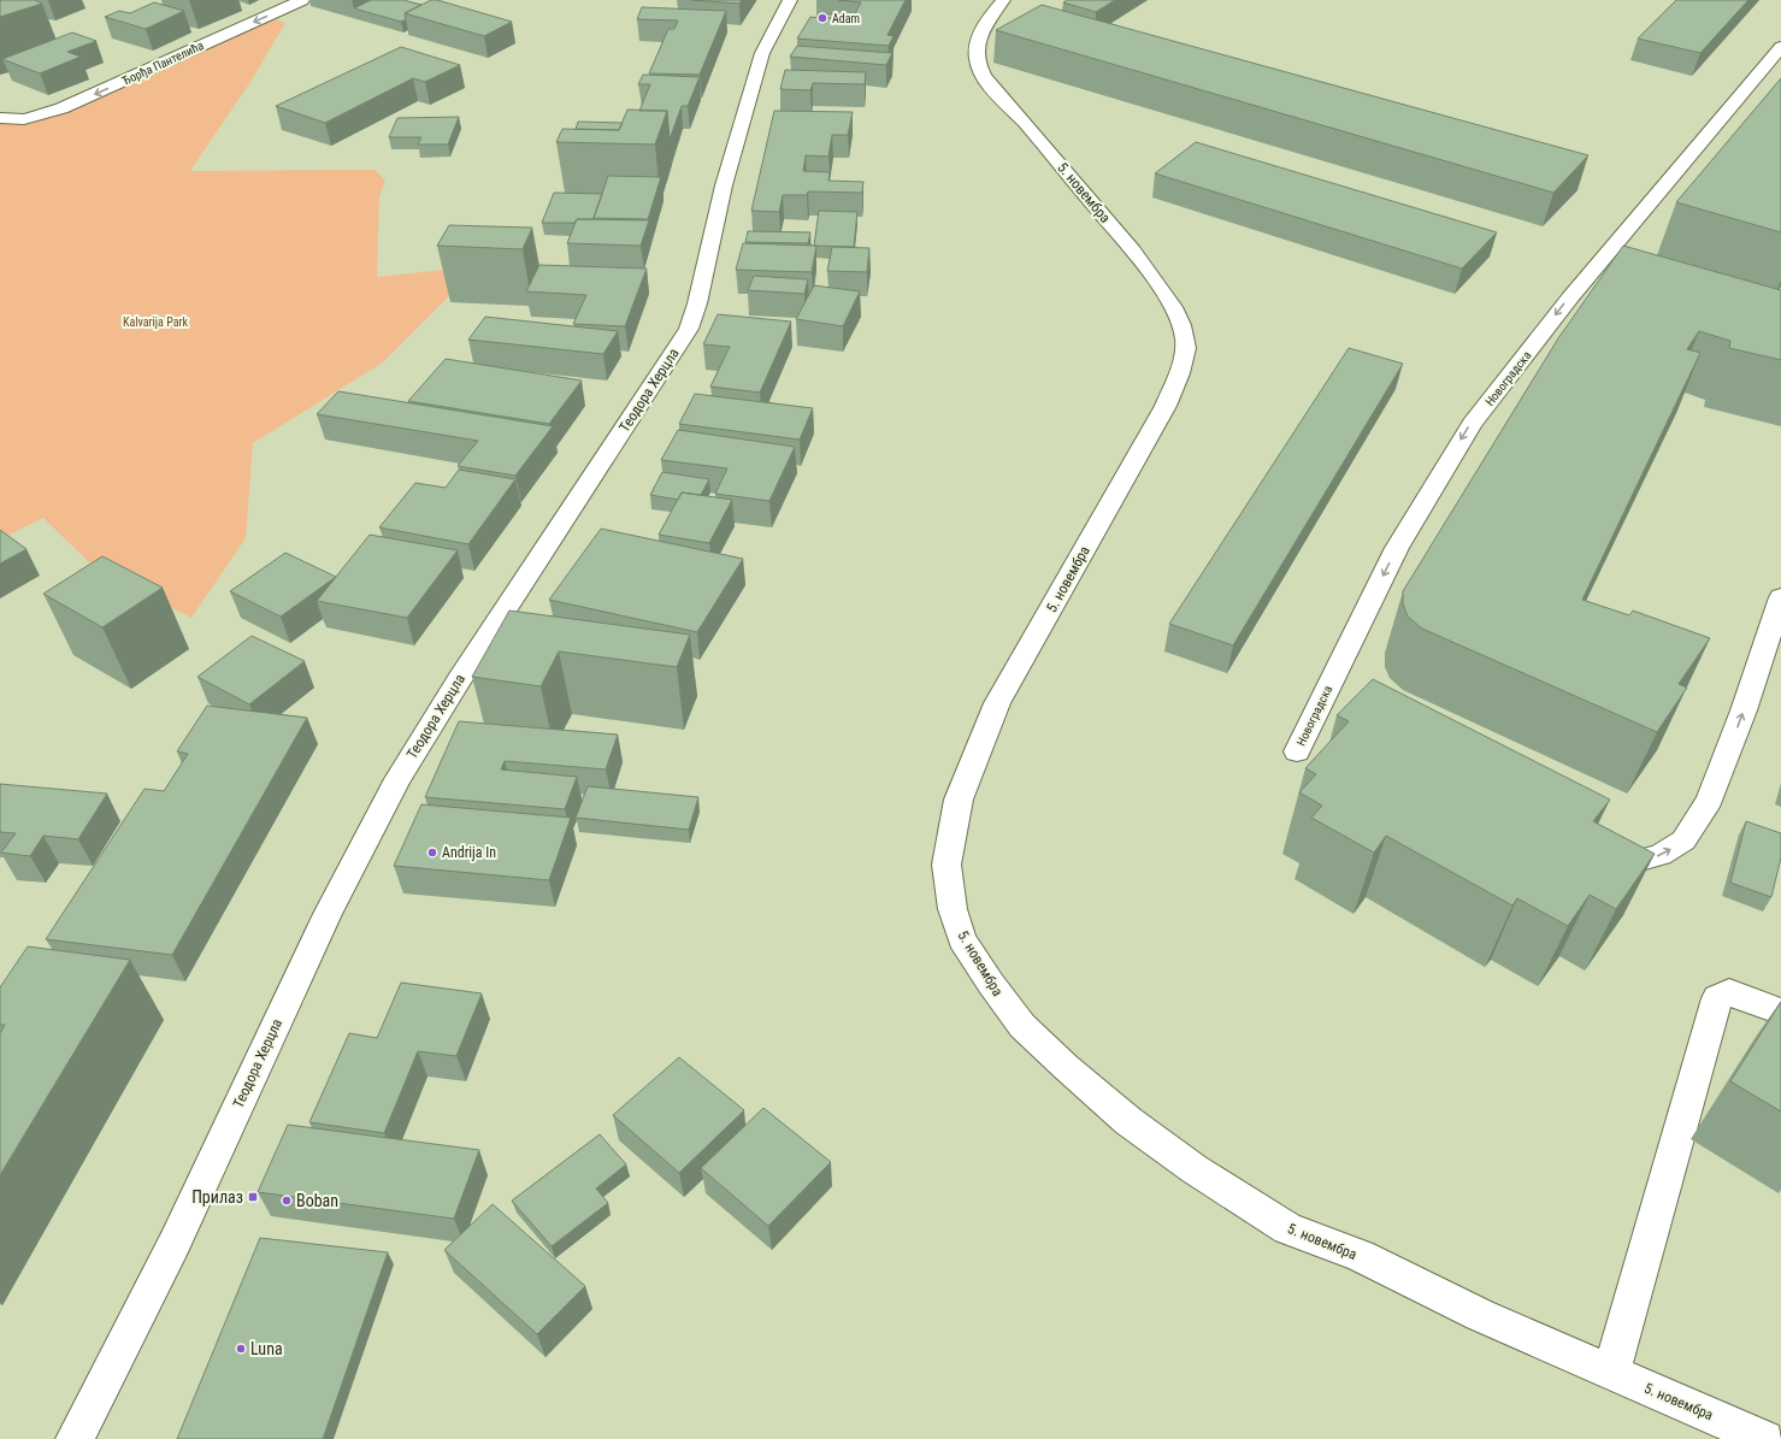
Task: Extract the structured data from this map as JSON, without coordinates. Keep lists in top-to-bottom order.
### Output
{
  "streets": {
    "street": [
      "Ђорђа Пантелића",
      "5. новембра",
      "Новоградска",
      "Теодора Херцла"
    ]
  },
  "one_way": ["Ђорђа Пантелића", "Новоградска"],
  "parks": ["Kalvarija Park"],
  "places": {
    "other": [
      "Adam",
      "Andrija In",
      "Boban",
      "Luna"
    ],
    "transit": ["Прилаз"]
  }
}
